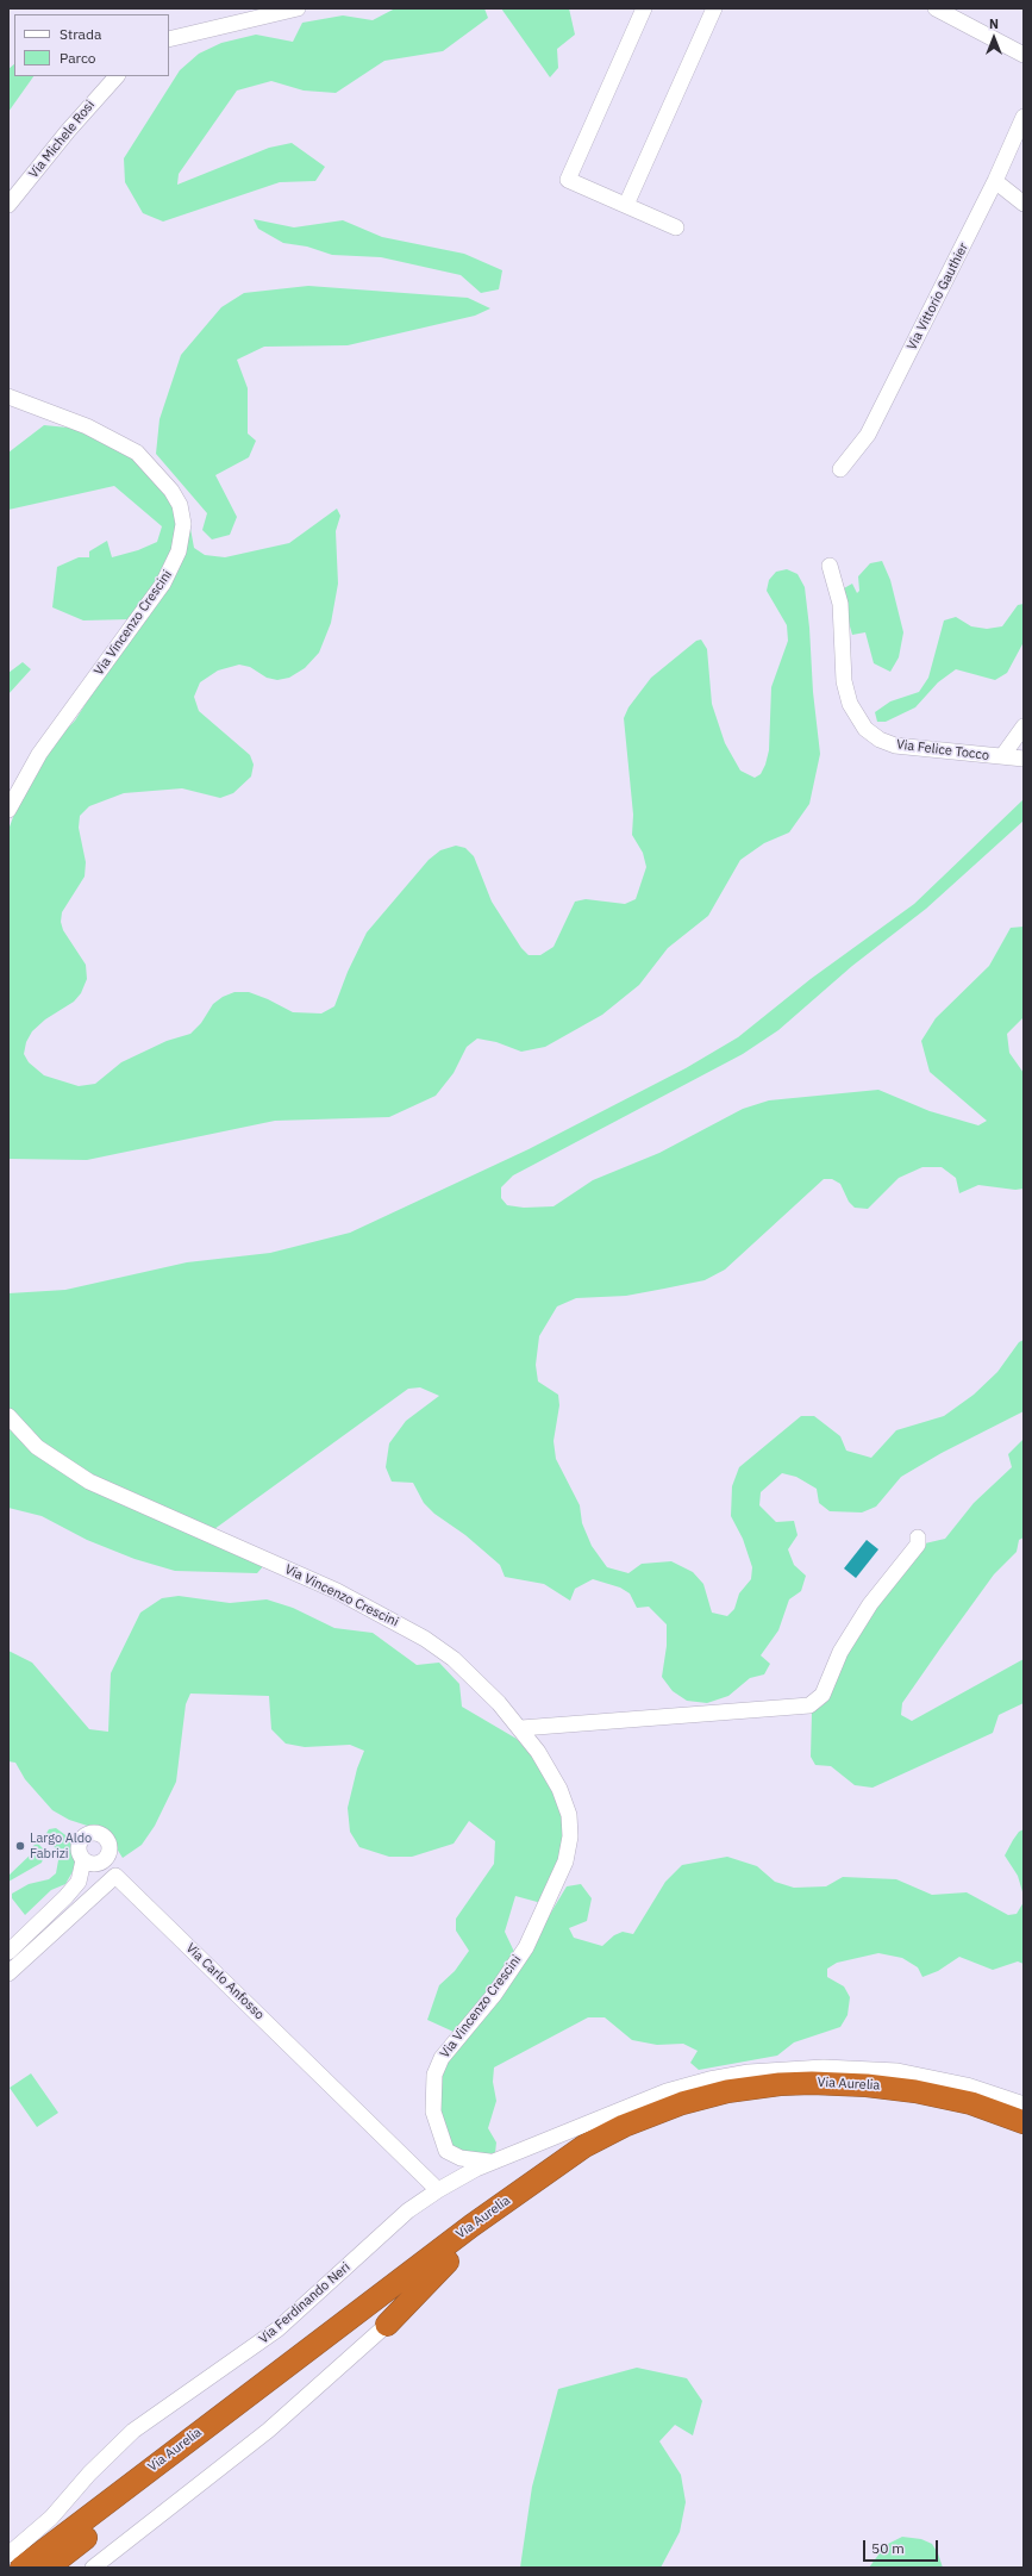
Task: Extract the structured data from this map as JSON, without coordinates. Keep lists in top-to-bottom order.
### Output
{
  "streets": {
    "highway": ["Via Aurelia"],
    "street": [
      "Via Michele Rosi",
      "Via Vittorio Gauthier",
      "Via Vincenzo Crescini",
      "Via Felice Tocco",
      "Via Carlo Anfosso",
      "Via Ferdinando Neri"
    ]
  },
  "crossings": [
    ["Via Vincenzo Crescini", "Via Ferdinando Neri"],
    ["Via Carlo Anfosso", "Via Ferdinando Neri"]
  ],
  "places": ["Largo Aldo Fabrizi"],
  "legend": ["Strada", "Parco"],
  "scale_bar": "50 m",
  "north": "top"
}
